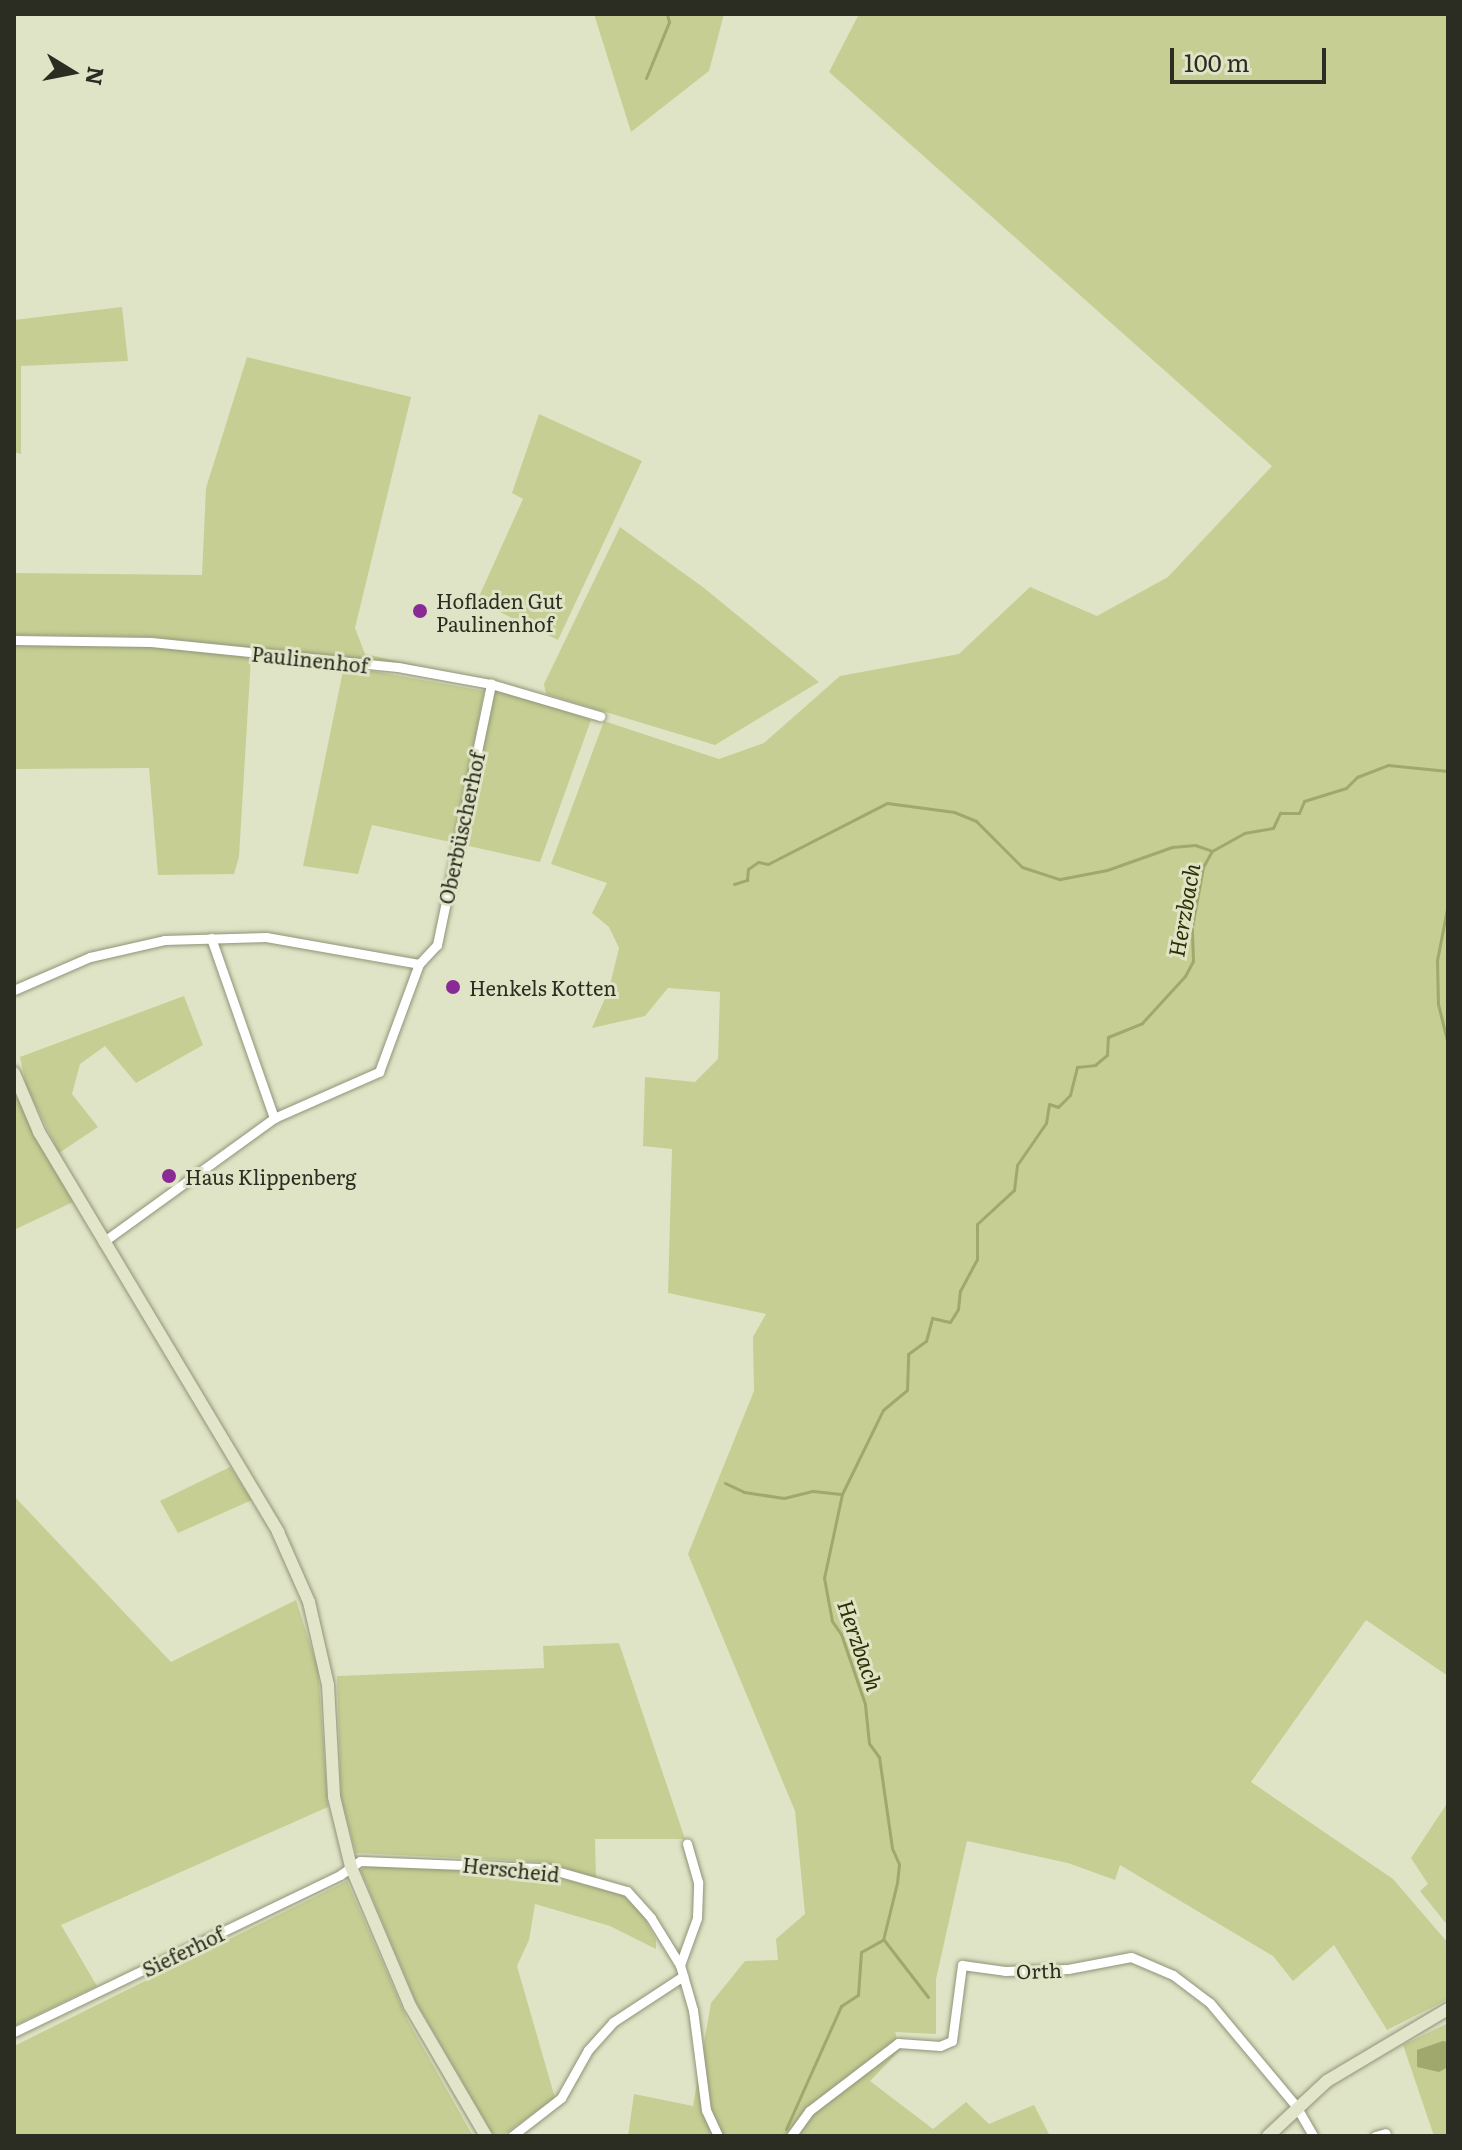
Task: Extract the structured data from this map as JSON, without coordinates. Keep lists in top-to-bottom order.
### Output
{
  "streets": {
    "street": [
      "Paulinenhof",
      "Oberbüscherhof",
      "Herscheid",
      "Sieferhof",
      "Orth"
    ]
  },
  "crossings": [
    ["Paulinenhof", "Oberbüscherhof"],
    ["Herscheid", "Sieferhof"]
  ],
  "water": ["Herzbach"],
  "places": ["Hofladen Gut Paulinenhof", "Henkels Kotten", "Haus Klippenberg"],
  "scale_bar": "100 m",
  "north": "right"
}
